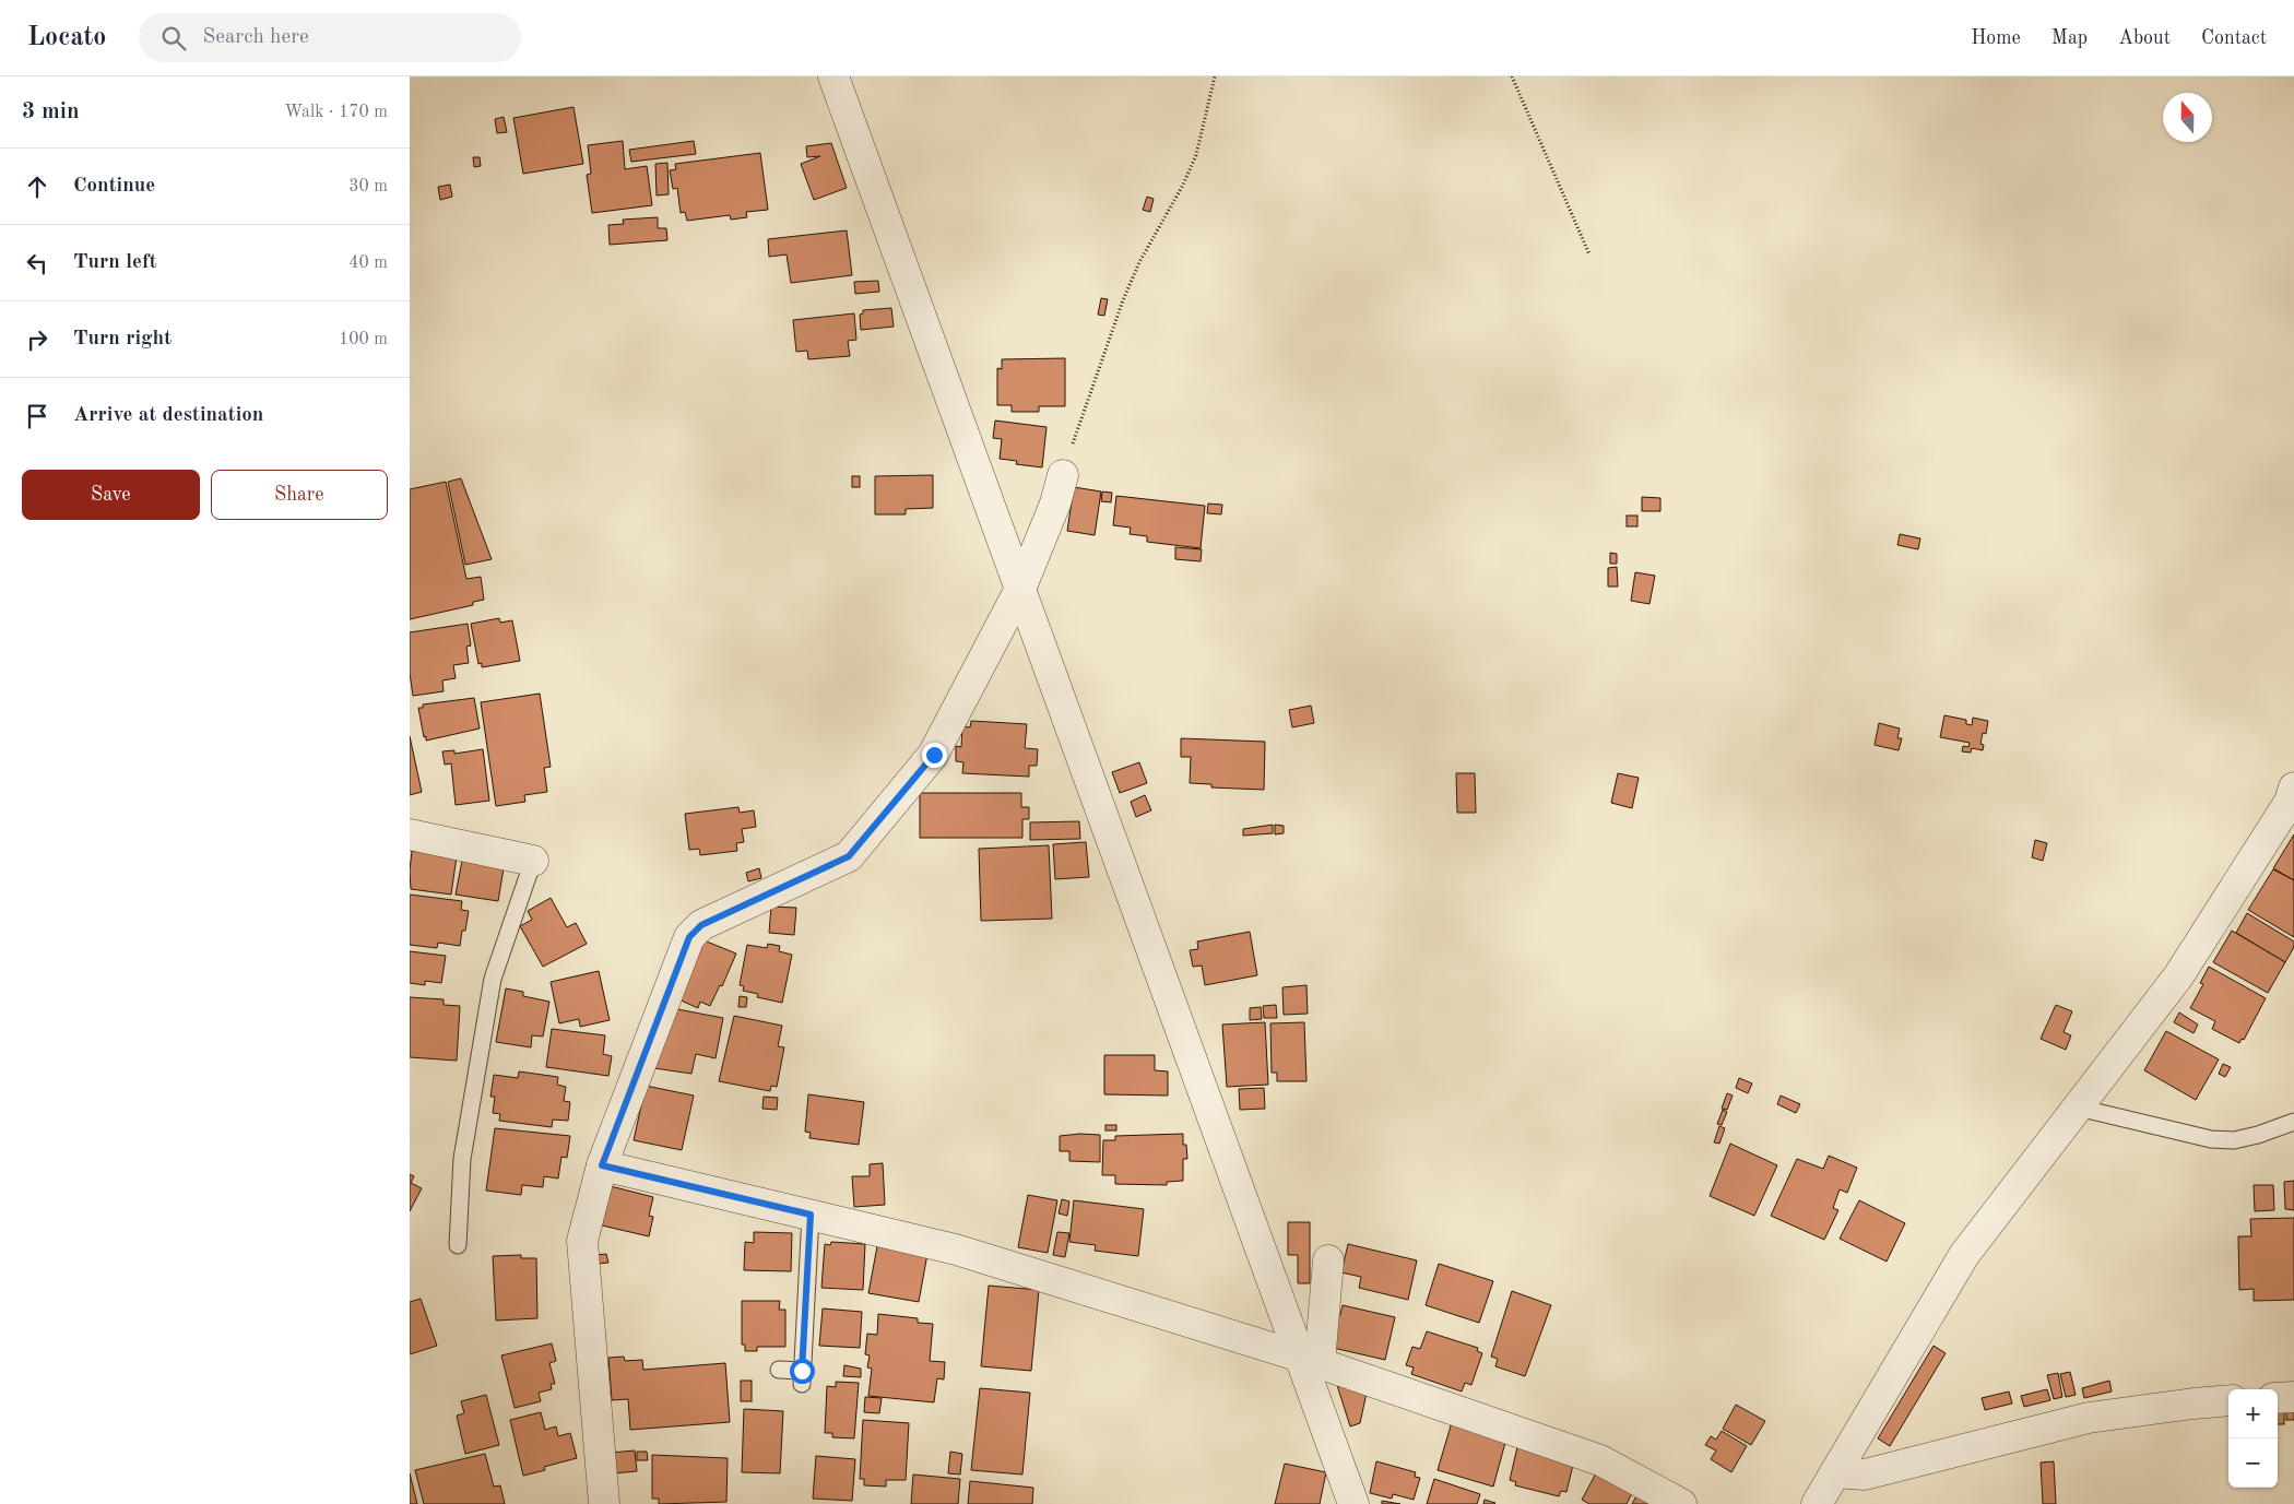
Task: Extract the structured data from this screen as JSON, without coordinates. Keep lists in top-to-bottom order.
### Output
{
  "north": "top",
  "page": {
    "header": "Locato",
    "search": "Search here",
    "nav": [
      "Home",
      "Map",
      "About",
      "Contact"
    ],
    "heading": ["3 min", "Walk · 170 m"],
    "list": [
      ["Continue", "30 m"],
      ["Turn left", "40 m"],
      ["Turn right", "100 m"],
      "Arrive at destination"
    ],
    "buttons": ["Save", "Share"],
    "map_buttons": ["+", "−"]
  }
}
